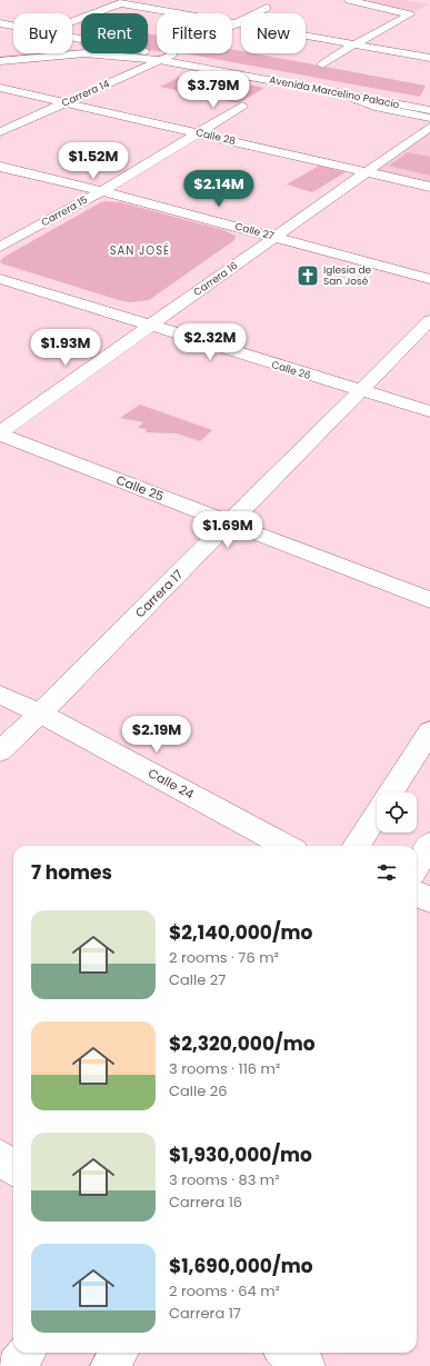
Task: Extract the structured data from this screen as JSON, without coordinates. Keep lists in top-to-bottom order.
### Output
{
  "streets": {
    "street": [
      "Avenida Marcelino Palacio",
      "Carrera 14",
      "Calle 28",
      "Carrera 15",
      "Calle 27",
      "Carrera 16",
      "Calle 26",
      "Calle 25",
      "Carrera 17",
      "Calle 24"
    ]
  },
  "crossings": [
    ["Avenida Marcelino Palacio", "Carrera 14"],
    ["Carrera 14", "Calle 28"],
    ["Calle 28", "Carrera 15"],
    ["Calle 28", "Carrera 16"],
    ["Carrera 15", "Calle 27"],
    ["Calle 27", "Carrera 16"],
    ["Carrera 16", "Calle 26"],
    ["Carrera 16", "Calle 25"],
    ["Calle 26", "Carrera 17"],
    ["Calle 25", "Carrera 17"],
    ["Carrera 17", "Calle 24"]
  ],
  "districts": ["SAN JOSÉ"],
  "places": {
    "church": ["Iglesia de San José"]
  },
  "page": {
    "chip": [
      "Buy",
      "Rent",
      "Filters",
      "New"
    ],
    "price": [
      "$3.79M",
      "$1.52M",
      "$2.14M",
      "$2.32M",
      "$1.93M",
      "$1.69M",
      "$2.19M"
    ],
    "heading": "7 homes",
    "list": [
      {
        "name": "$2,140,000/mo",
        "note": "2 rooms · 76 m² · Calle 27"
      },
      {
        "name": "$2,320,000/mo",
        "note": "3 rooms · 116 m² · Calle 26"
      },
      {
        "name": "$1,930,000/mo",
        "note": "3 rooms · 83 m² · Carrera 16"
      },
      {
        "name": "$1,690,000/mo",
        "note": "2 rooms · 64 m² · Carrera 17"
      }
    ]
  }
}
